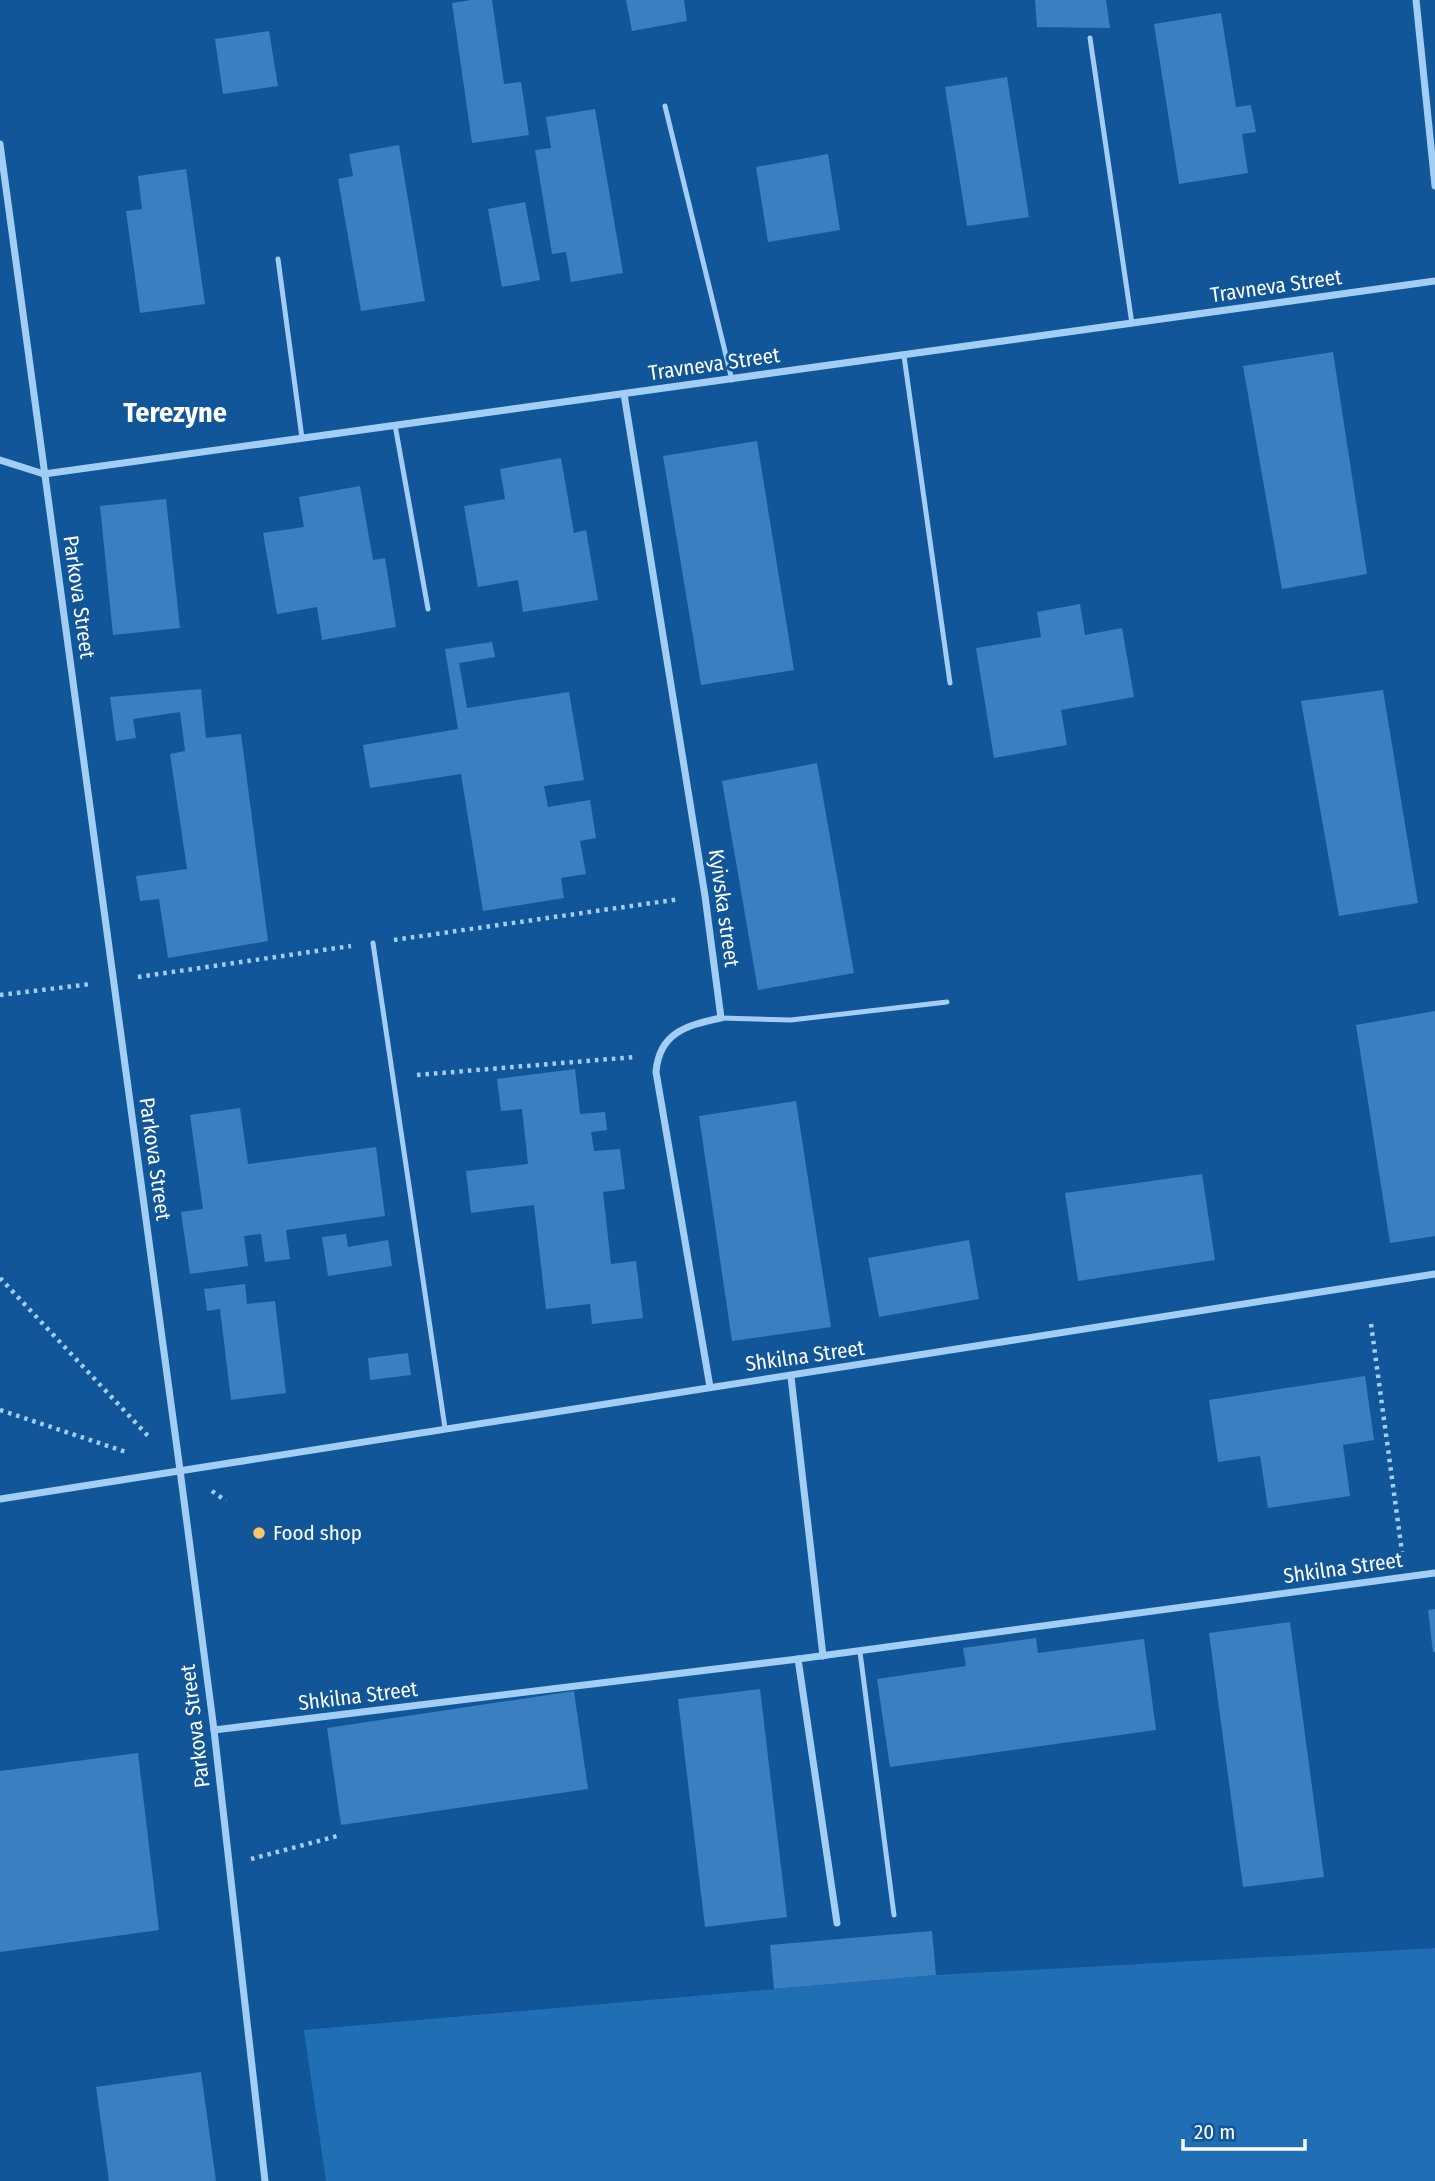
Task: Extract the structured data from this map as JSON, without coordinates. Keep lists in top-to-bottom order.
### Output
{
  "streets": {
    "street": [
      "Travneva Street",
      "Parkova Street",
      "Kyivska street",
      "Shkilna Street"
    ]
  },
  "crossings": [
    ["Travneva Street", "Parkova Street"],
    ["Travneva Street", "Kyivska street"],
    ["Parkova Street", "Shkilna Street"]
  ],
  "districts": ["Terezyne"],
  "places": ["Food shop"],
  "scale_bar": "20 m"
}
